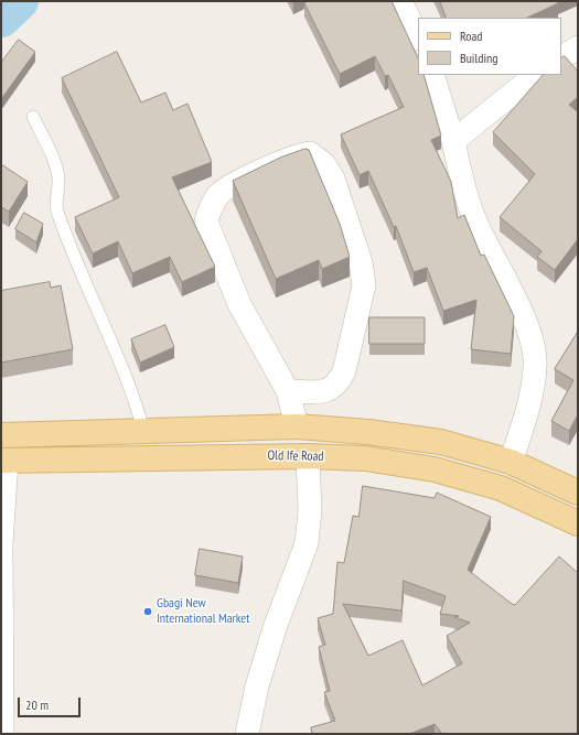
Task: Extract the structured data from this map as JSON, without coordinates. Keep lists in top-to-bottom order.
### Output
{
  "streets": {
    "main road": ["Old Ife Road"]
  },
  "places": ["Gbagi New International Market"],
  "legend": ["Road", "Building"],
  "scale_bar": "20 m"
}
